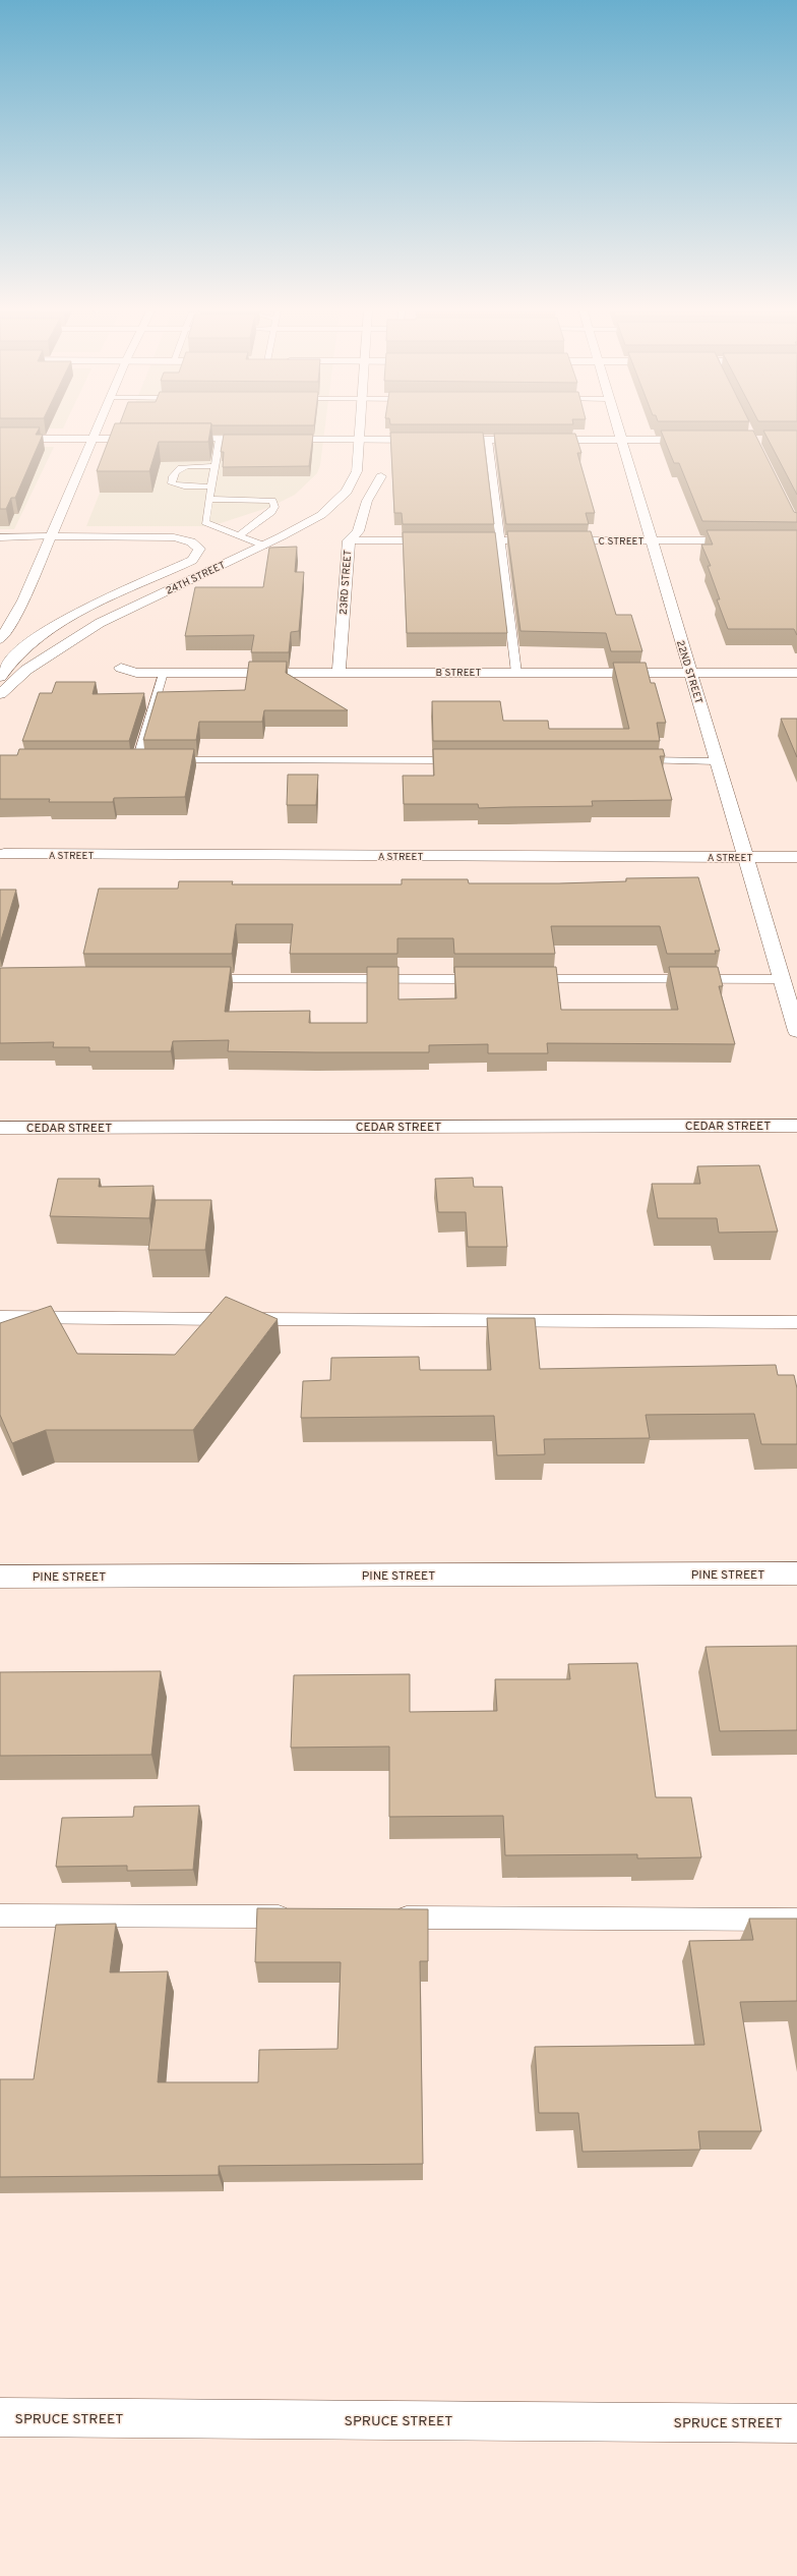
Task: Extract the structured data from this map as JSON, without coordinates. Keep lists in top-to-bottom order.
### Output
{
  "streets": {
    "street": [
      "C STREET",
      "24TH STREET",
      "23RD STREET",
      "B STREET",
      "22ND STREET",
      "A STREET",
      "CEDAR STREET",
      "PINE STREET",
      "SPRUCE STREET"
    ]
  },
  "crossings": [
    ["C STREET", "23RD STREET"],
    ["C STREET", "22ND STREET"],
    ["23RD STREET", "B STREET"],
    ["B STREET", "22ND STREET"],
    ["22ND STREET", "A STREET"]
  ]
}
